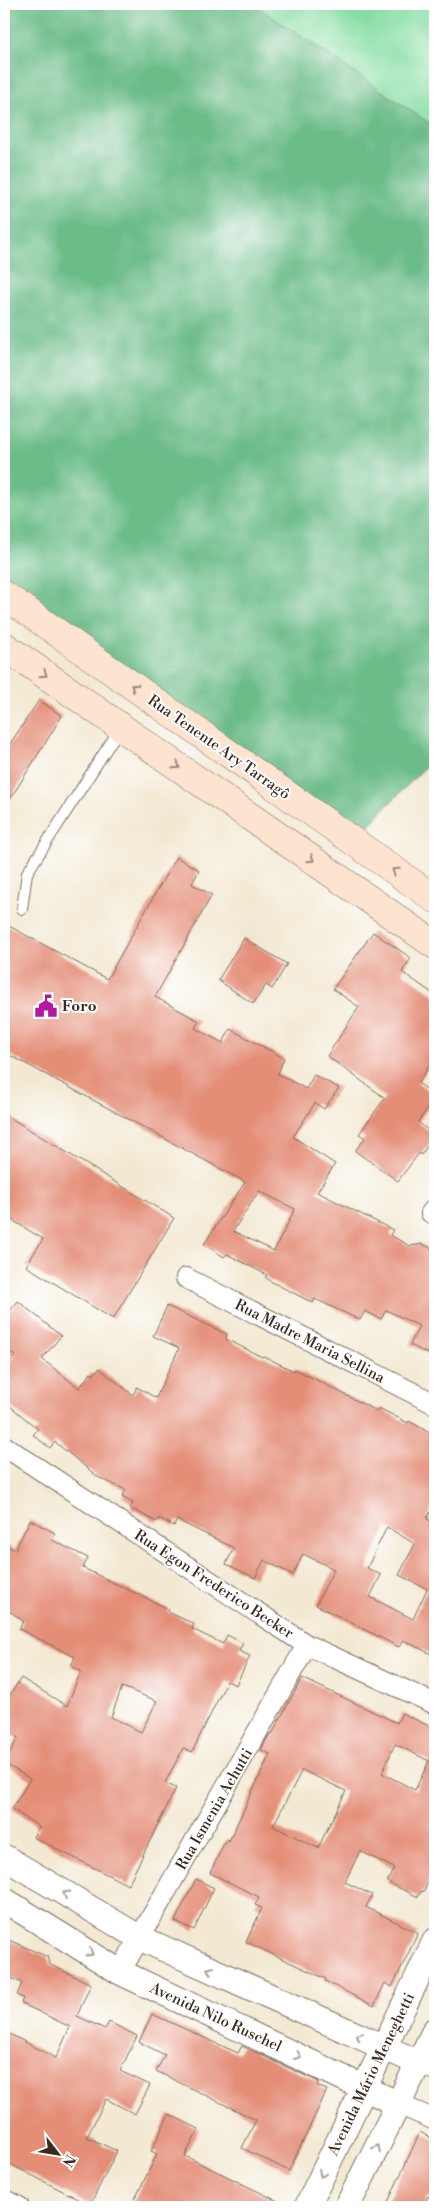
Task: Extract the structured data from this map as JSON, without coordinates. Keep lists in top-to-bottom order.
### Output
{
  "streets": {
    "main road": ["Rua Tenente Ary Tarragô"],
    "street": [
      "Rua Madre Maria Sellina",
      "Rua Egon Frederico Becker",
      "Rua Ismenia Achutti",
      "Avenida Nilo Ruschel",
      "Avenida Mário Meneghetti"
    ]
  },
  "crossings": [
    ["Rua Egon Frederico Becker", "Rua Ismenia Achutti"],
    ["Rua Ismenia Achutti", "Avenida Nilo Ruschel"],
    ["Avenida Nilo Ruschel", "Avenida Mário Meneghetti"]
  ],
  "places": {
    "public building": ["Foro"]
  },
  "north": "bottom right"
}
